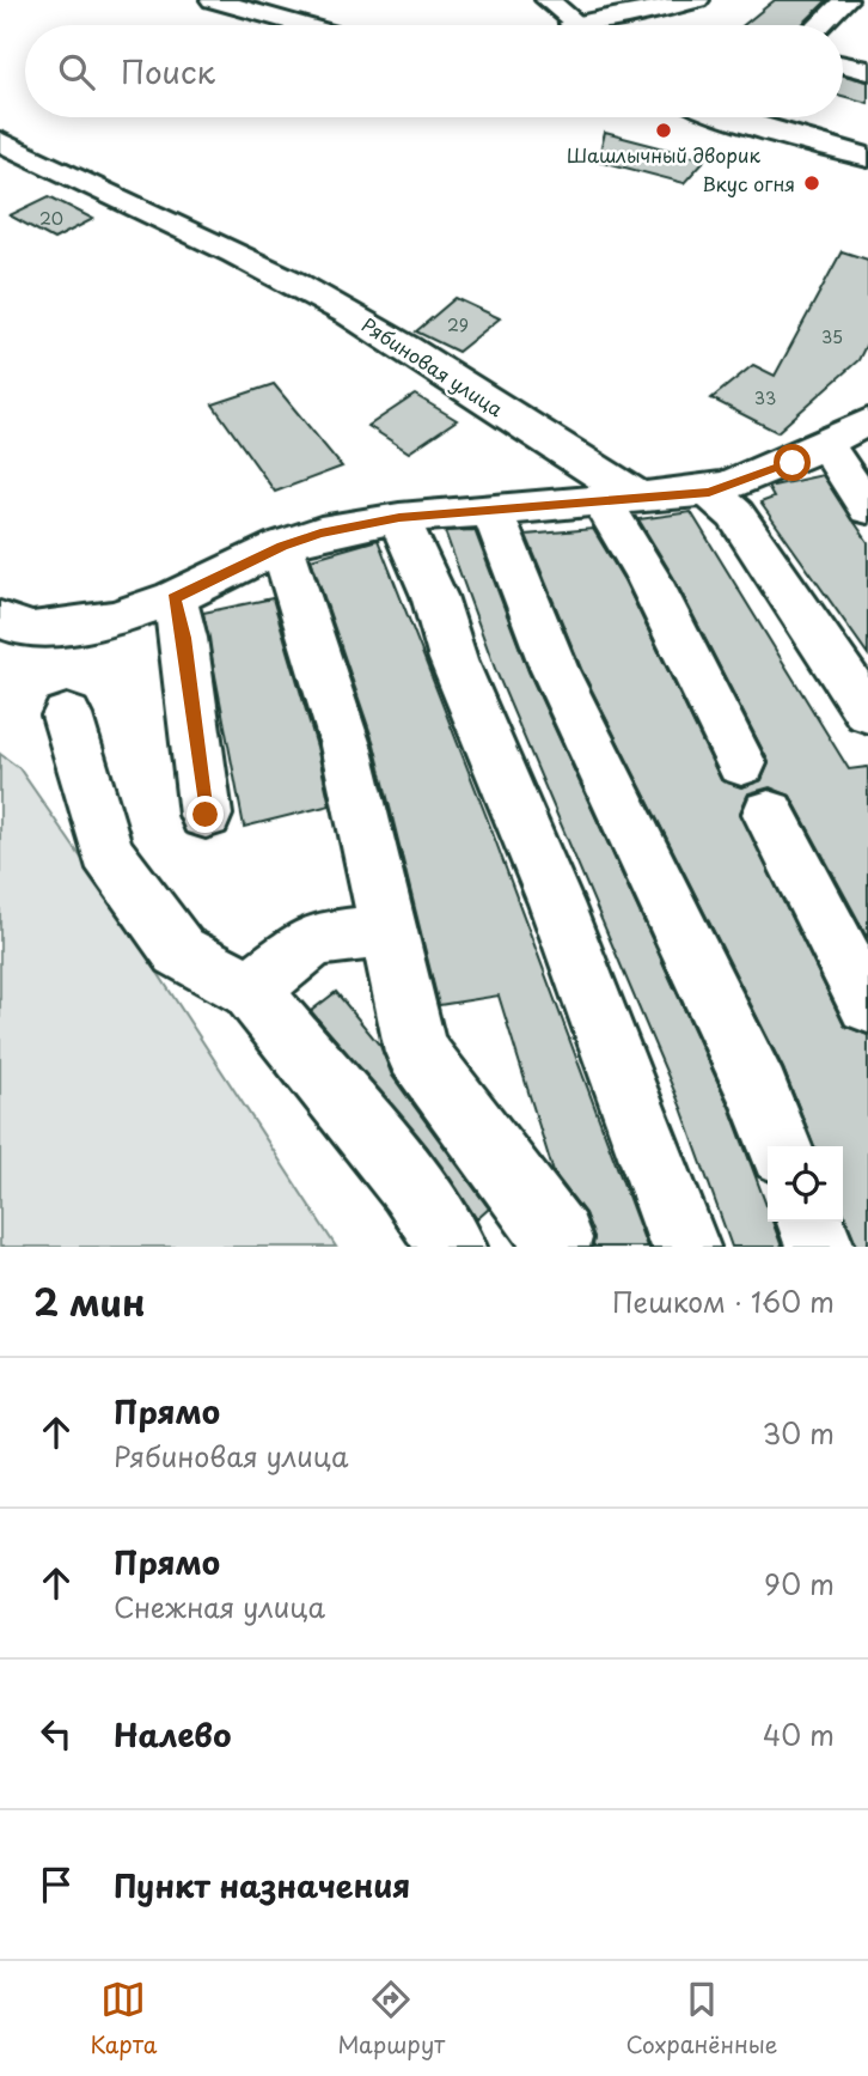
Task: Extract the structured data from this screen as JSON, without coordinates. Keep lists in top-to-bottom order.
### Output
{
  "streets": {
    "street": ["Рябиновая улица"]
  },
  "places": ["Шашлычный дворик", "Вкус огня"],
  "house_numbers": [
    "20",
    "29",
    "35",
    "33"
  ],
  "page": {
    "search": "Поиск",
    "heading": ["2 мин", "Пешком · 160 m"],
    "list": [
      ["Прямо", "Рябиновая улица", "30 m"],
      ["Прямо", "Снежная улица", "90 m"],
      ["Налево", "40 m"],
      "Пункт назначения"
    ],
    "nav": ["Карта", "Маршрут", "Сохранённые"]
  }
}
